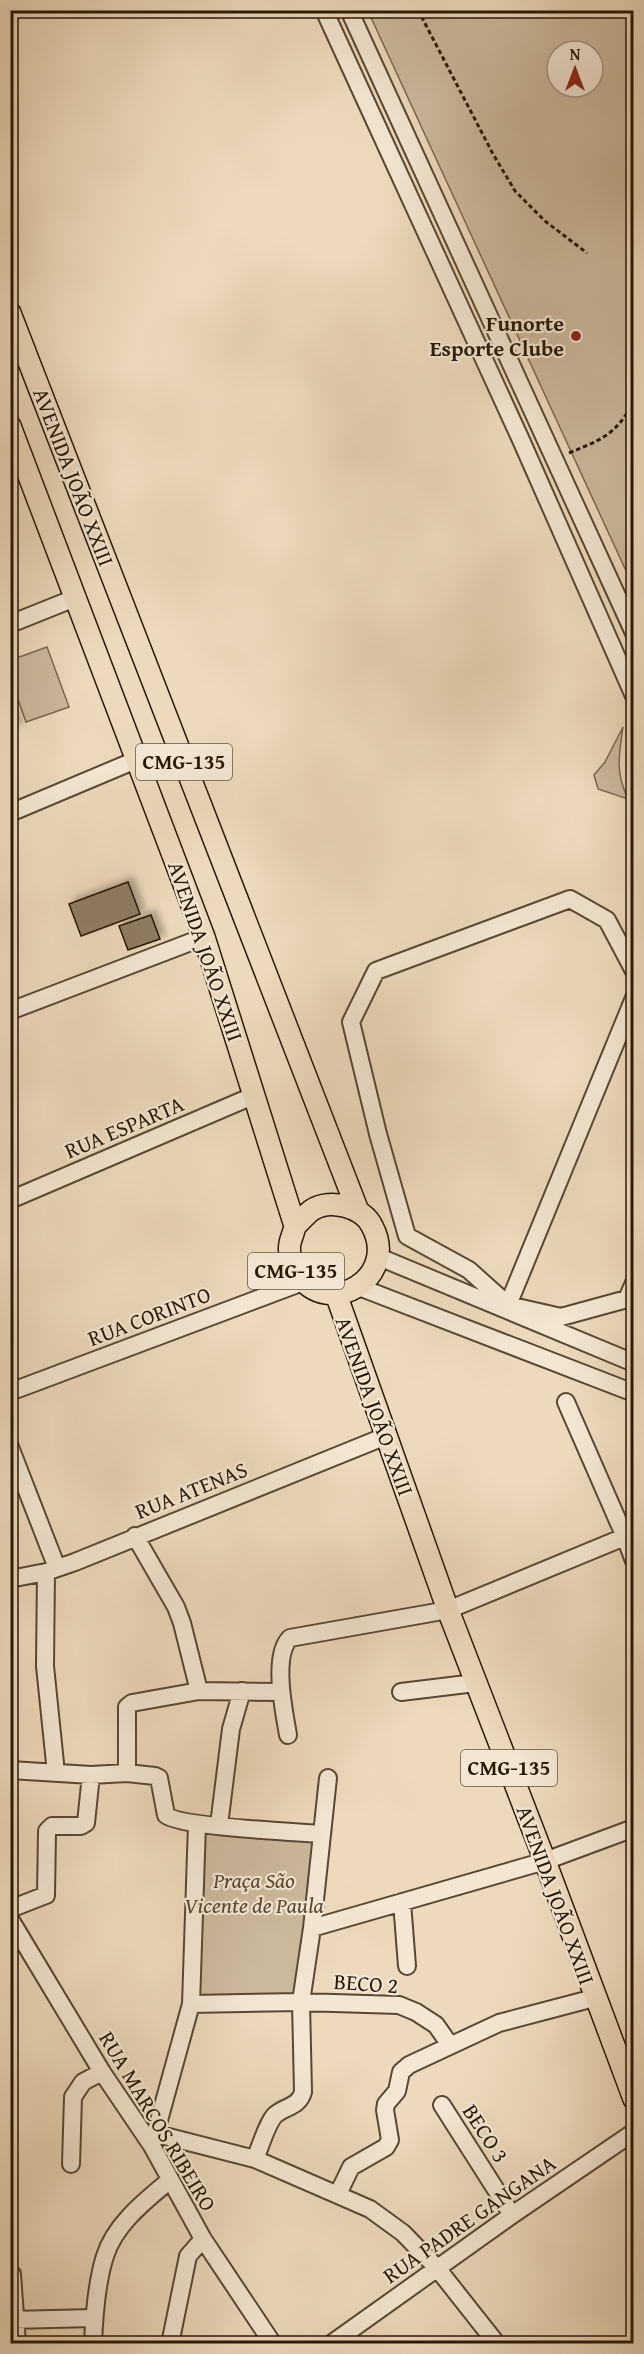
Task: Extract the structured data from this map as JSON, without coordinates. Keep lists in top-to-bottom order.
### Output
{
  "streets": {
    "main road": ["AVENIDA JOÃO XXIII", "CMG-135"],
    "street": [
      "RUA ESPARTA",
      "RUA CORINTO",
      "RUA ATENAS",
      "BECO 2",
      "RUA MARCOS RIBEIRO",
      "BECO 3",
      "RUA PADRE GANGANA"
    ]
  },
  "crossings": [
    ["AVENIDA JOÃO XXIII", "CMG-135"],
    ["AVENIDA JOÃO XXIII", "RUA ESPARTA"],
    ["AVENIDA JOÃO XXIII", "RUA CORINTO"],
    ["AVENIDA JOÃO XXIII", "RUA ATENAS"],
    ["CMG-135", "RUA CORINTO"],
    ["BECO 3", "RUA PADRE GANGANA"]
  ],
  "parks": ["Praça São Vicente de Paula"],
  "places": ["Funorte Esporte Clube"],
  "north": "top"
}
